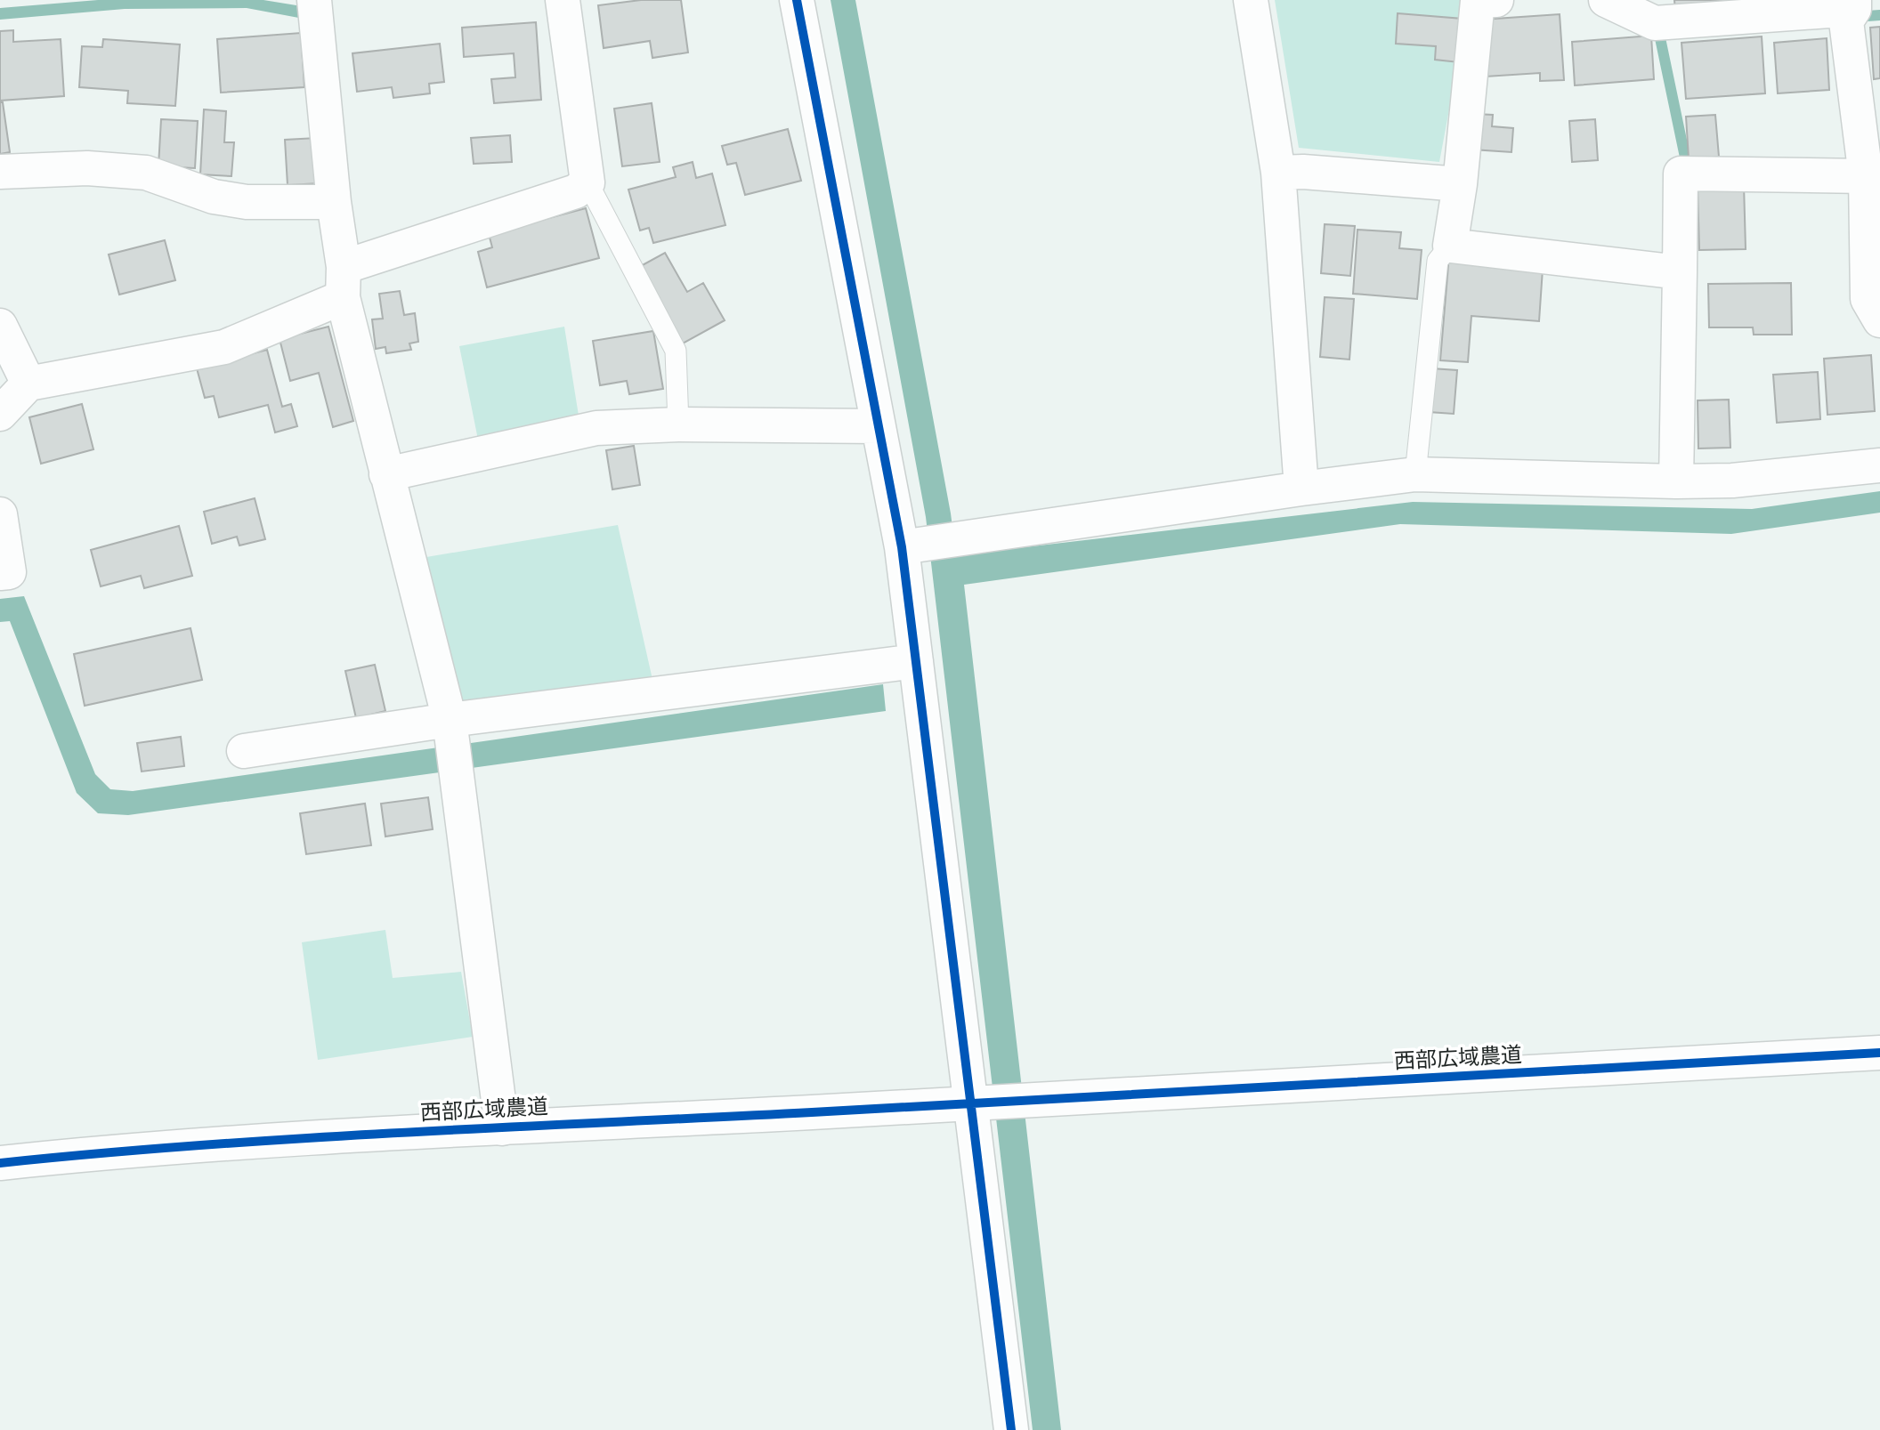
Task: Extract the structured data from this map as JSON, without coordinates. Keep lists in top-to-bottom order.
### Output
{
  "streets": {
    "street": ["西部広域農道"]
  }
}
